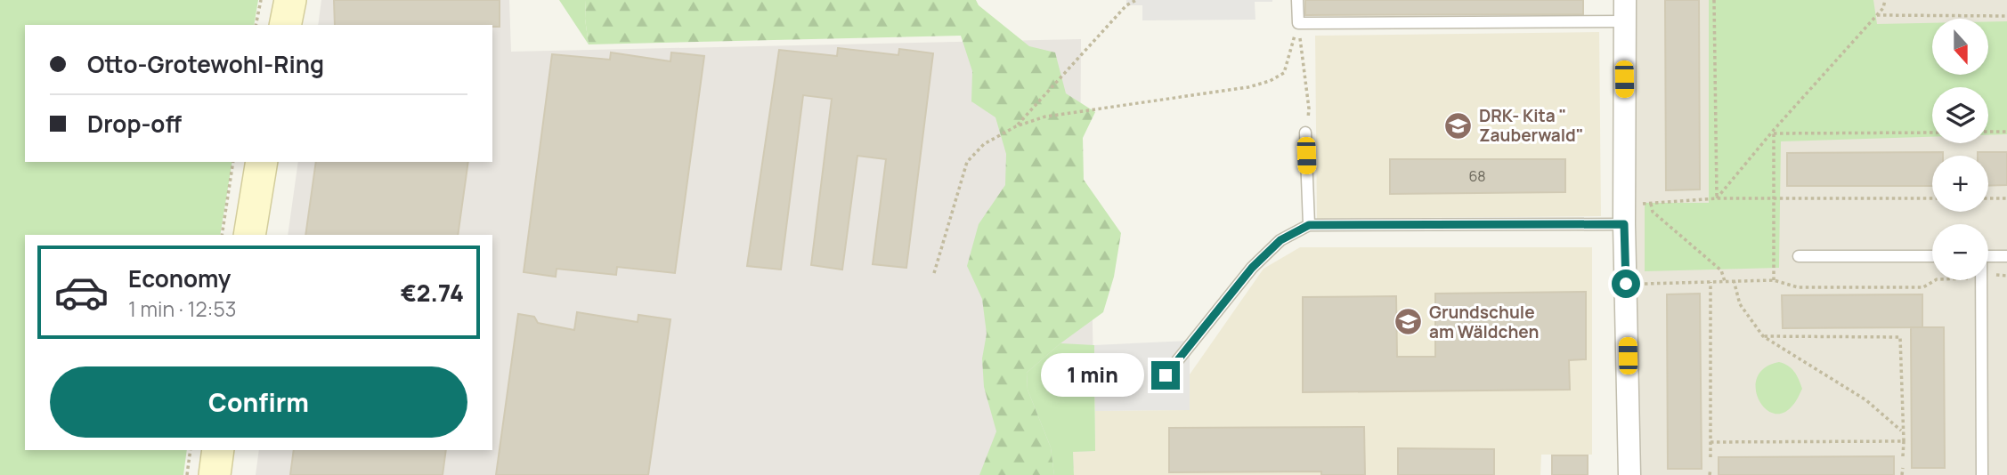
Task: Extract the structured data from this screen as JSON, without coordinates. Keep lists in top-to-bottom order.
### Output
{
  "places": {
    "school or university": ["DRK- Kita \" Zauberwald\"", "Grundschule am Wäldchen"]
  },
  "house_numbers": ["68"],
  "north": "bottom",
  "page": {
    "map_buttons": ["+", "−"],
    "banner": ["Otto-Grotewohl-Ring", "Drop-off"],
    "list": [
      {
        "name": "Economy",
        "note": "1 min · 12:53",
        "value": "€2.74"
      }
    ],
    "bubble": "1 min",
    "buttons": "Confirm"
  }
}
